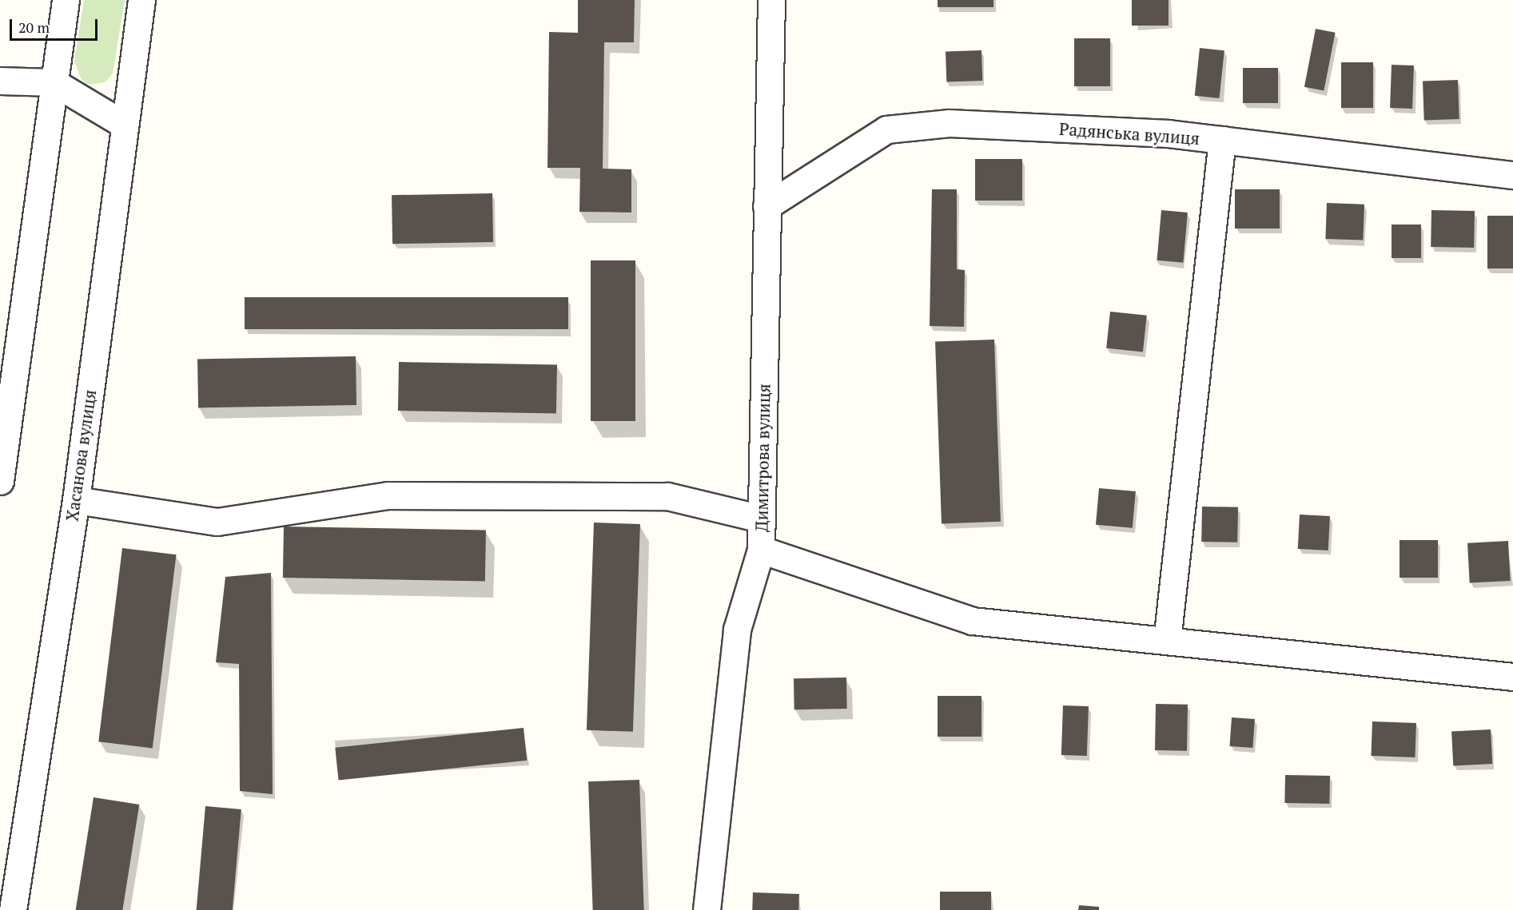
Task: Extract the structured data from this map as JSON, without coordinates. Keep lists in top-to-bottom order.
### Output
{
  "streets": {
    "street": ["Радянська вулиця", "Хасанова вулиця", "Димитрова вулиця"]
  },
  "crossings": [
    ["Радянська вулиця", "Димитрова вулиця"]
  ],
  "scale_bar": "20 m"
}
